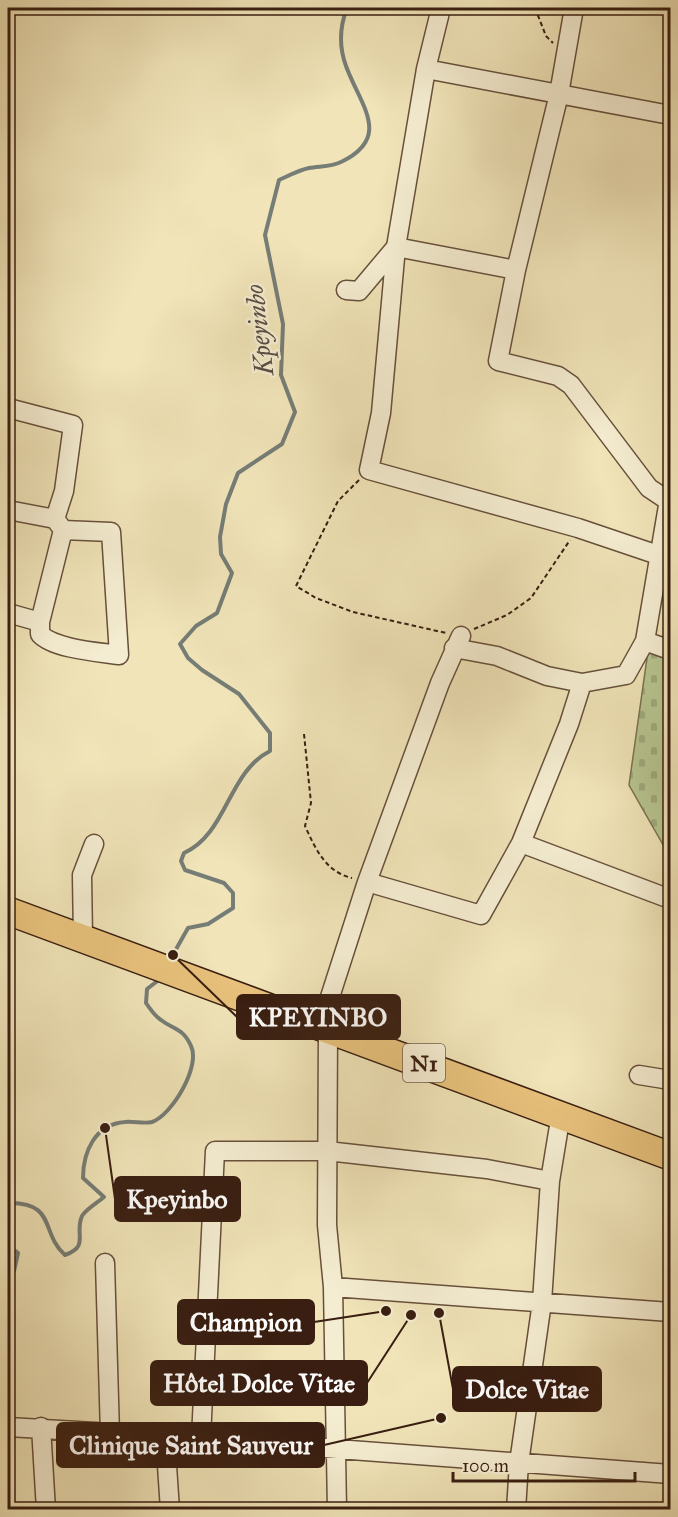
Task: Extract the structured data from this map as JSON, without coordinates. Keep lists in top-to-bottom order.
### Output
{
  "streets": {
    "highway": ["N1"]
  },
  "water": ["Kpeyinbo"],
  "places": [
    "KPEYINBO",
    "Kpeyinbo",
    "Champion",
    "Dolce Vitae",
    "Hôtel Dolce Vitae",
    "Clinique Saint Sauveur"
  ],
  "scale_bar": "100 m"
}
